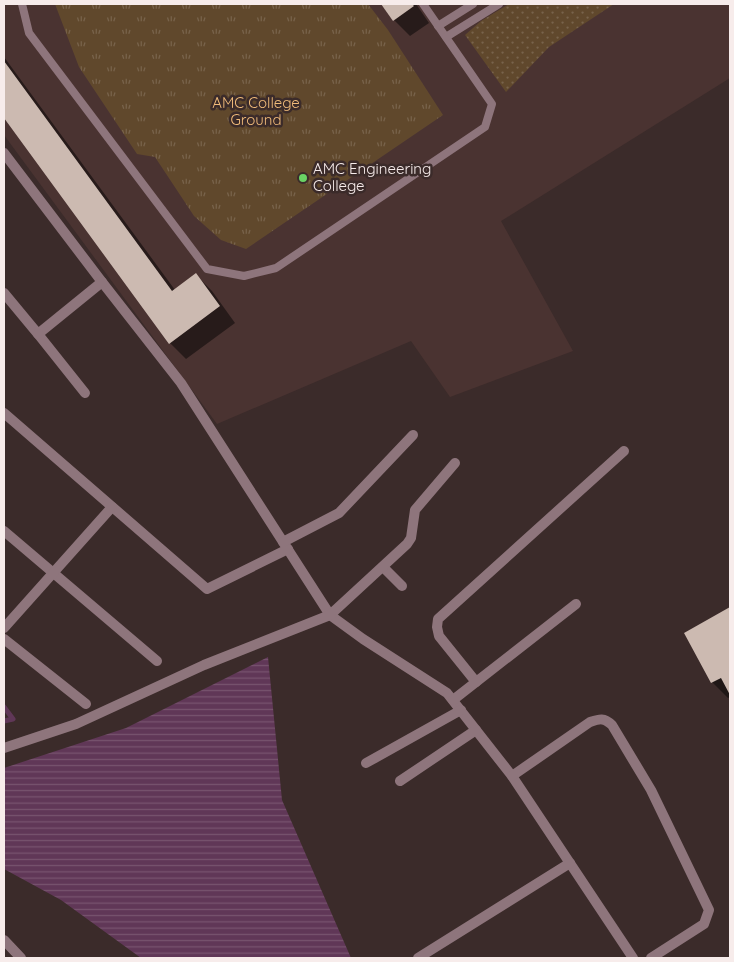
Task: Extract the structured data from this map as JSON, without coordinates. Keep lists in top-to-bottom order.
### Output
{
  "parks": ["AMC College Ground"],
  "places": ["AMC Engineering College"]
}
